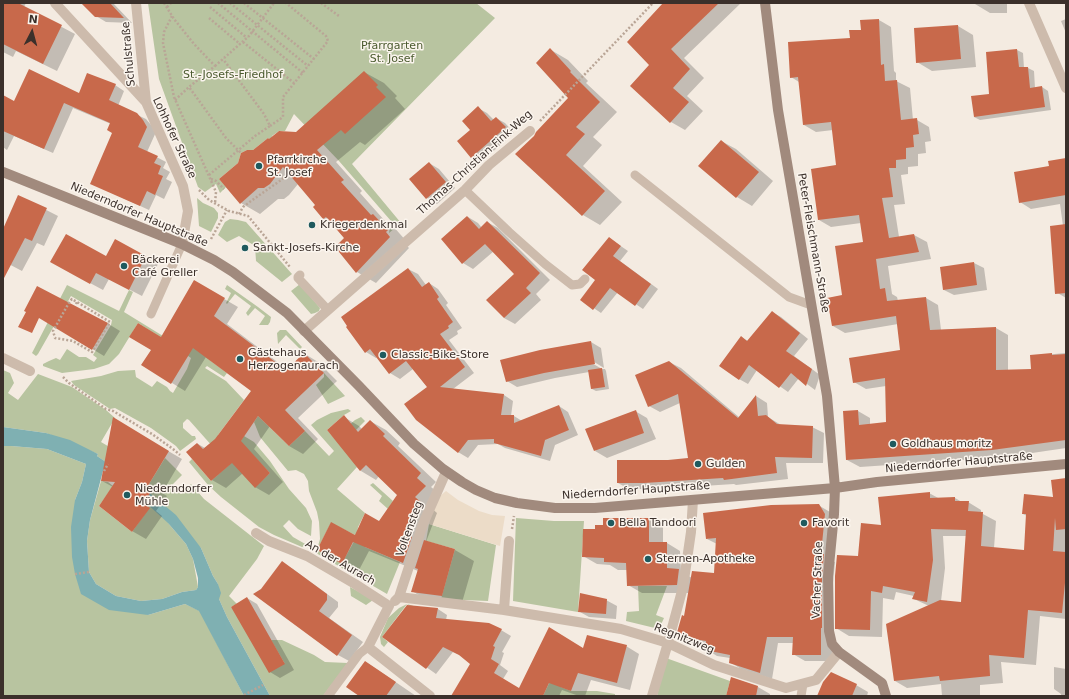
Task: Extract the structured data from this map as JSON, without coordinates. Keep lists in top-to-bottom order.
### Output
{
  "streets": {
    "street": [
      "Schulstraße",
      "Lohhofer Straße",
      "Thomas-Christian-Fink-Weg",
      "Niederndorfer Hauptstraße",
      "Peter-Fleischmann-Straße",
      "Voltensteg",
      "An der Aurach",
      "Vacher Straße",
      "Regnitzweg"
    ]
  },
  "crossings": [
    ["Schulstraße", "Lohhofer Straße"],
    ["Lohhofer Straße", "Niederndorfer Hauptstraße"],
    ["Thomas-Christian-Fink-Weg", "Niederndorfer Hauptstraße"],
    ["Niederndorfer Hauptstraße", "Peter-Fleischmann-Straße"],
    ["Niederndorfer Hauptstraße", "Voltensteg"],
    ["Niederndorfer Hauptstraße", "Vacher Straße"],
    ["Peter-Fleischmann-Straße", "Vacher Straße"],
    ["Voltensteg", "Regnitzweg"],
    ["Vacher Straße", "Regnitzweg"]
  ],
  "parks": ["Pfarrgarten St. Josef", "St.-Josefs-Friedhof"],
  "places": [
    "Pfarrkirche St. Josef",
    "Kriegerdenkmal",
    "Sankt-Josefs-Kirche",
    "Bäckerei Café Greller",
    "Classic-Bike-Store",
    "Gästehaus Herzogenaurach",
    "Goldhaus moritz",
    "Gulden",
    "Niederndorfer Mühle",
    "Bella Tandoori",
    "Favorit",
    "Sternen-Apotheke"
  ],
  "north": "top"
}
